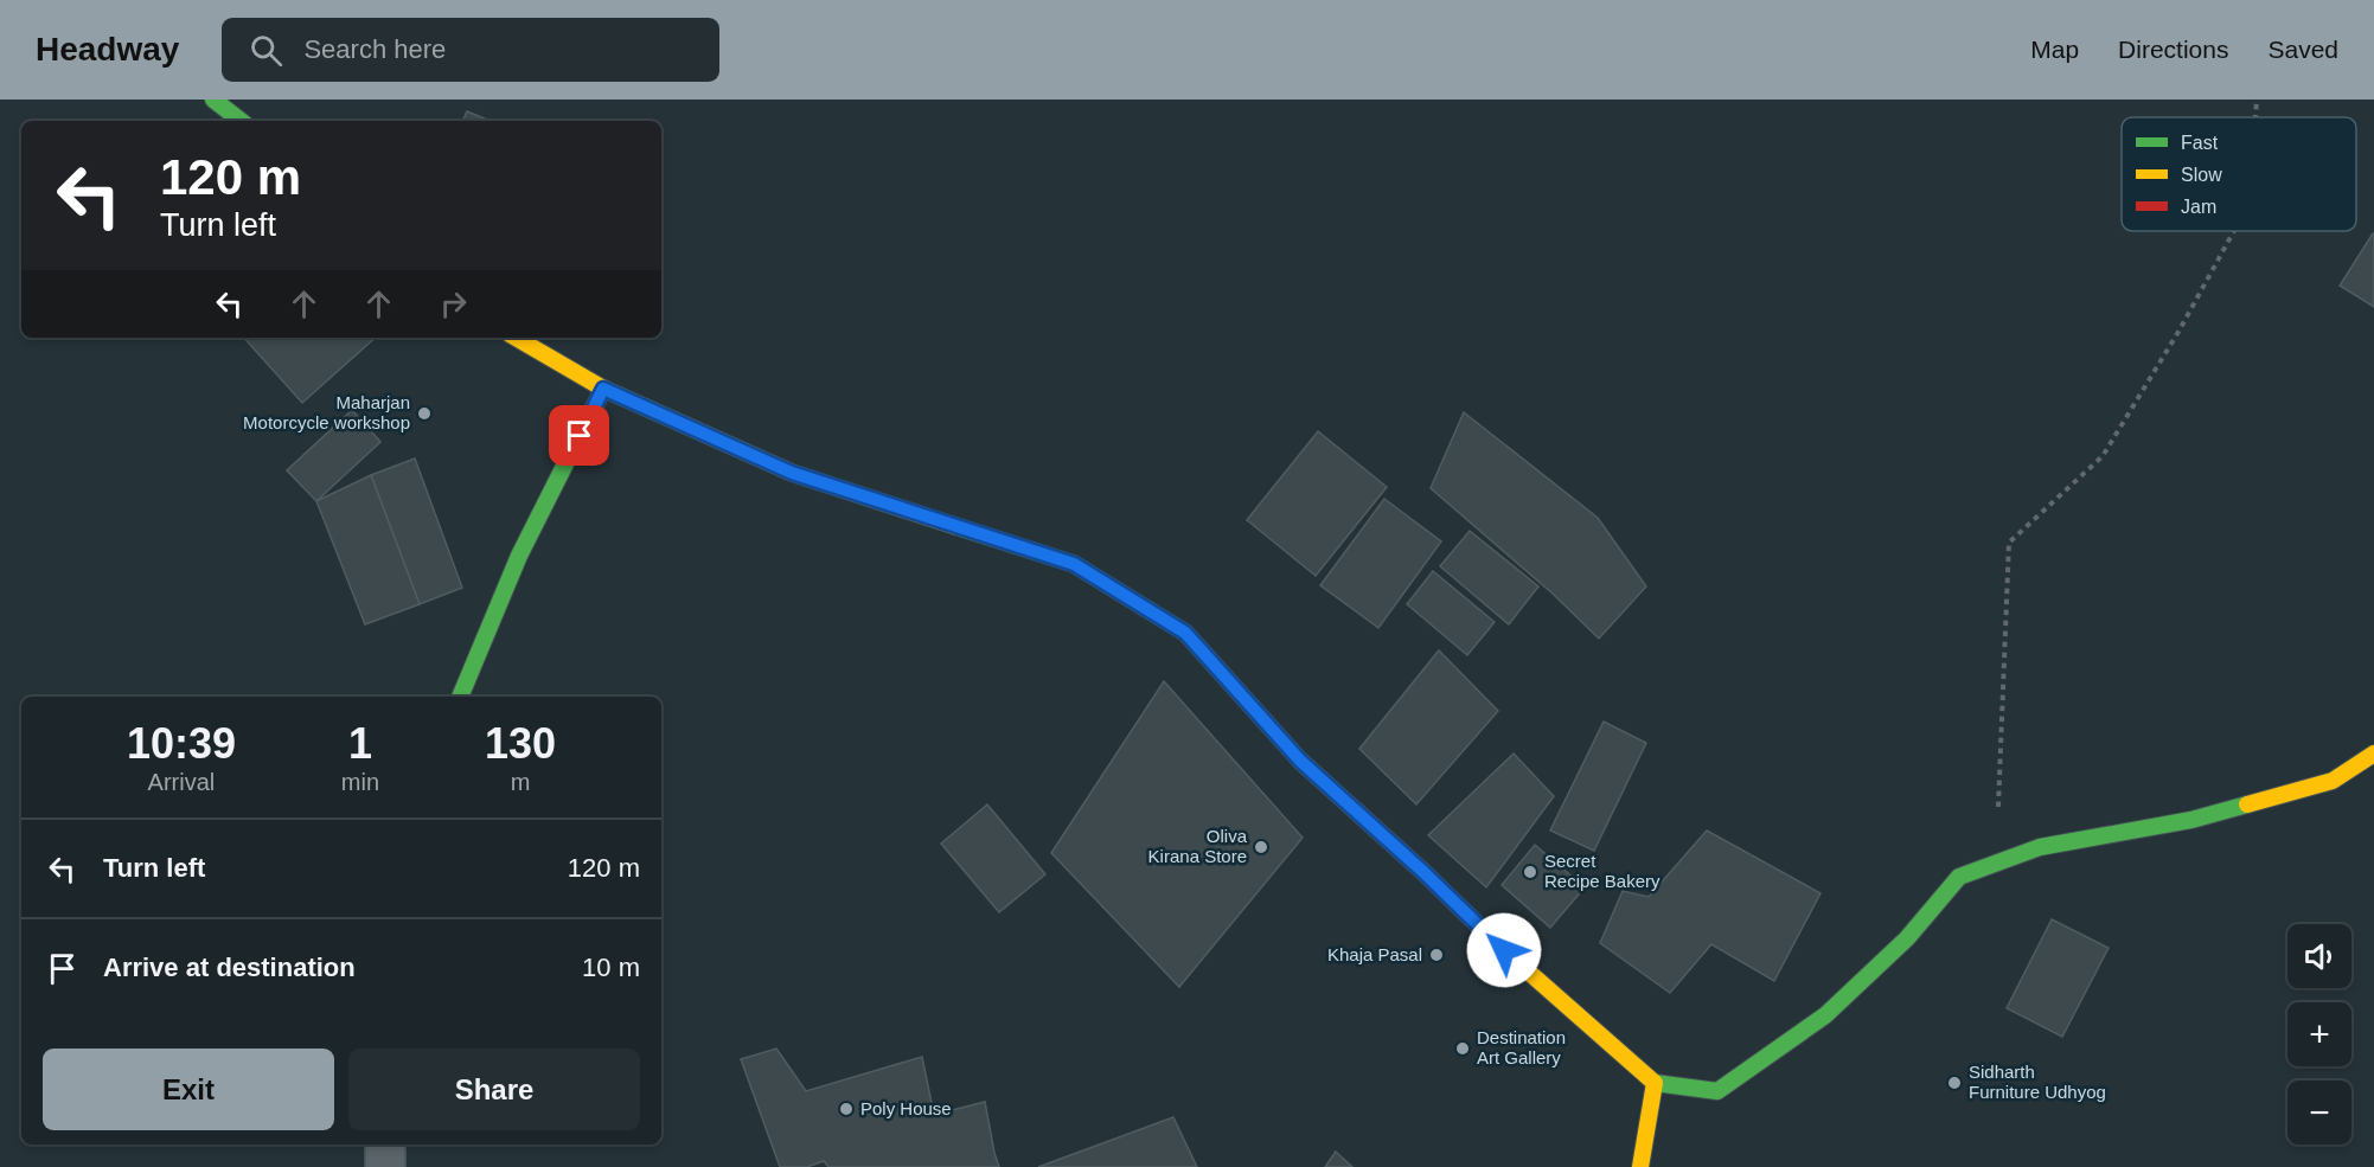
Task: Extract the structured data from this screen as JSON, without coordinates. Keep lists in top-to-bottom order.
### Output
{
  "places": [
    "Maharjan Motorcycle workshop",
    "Oliva Kirana Store",
    "Secret Recipe Bakery",
    "Khaja Pasal",
    "Destination Art Gallery",
    "Sidharth Furniture Udhyog",
    "Poly House"
  ],
  "legend": ["Fast", "Slow", "Jam"],
  "page": {
    "header": "Headway",
    "search": "Search here",
    "nav": ["Map", "Directions", "Saved"],
    "turn": ["120 m", "Turn left"],
    "eta": [
      "10:39",
      "Arrival",
      "1",
      "min",
      "130",
      "m"
    ],
    "list": [
      {
        "name": "Turn left",
        "value": "120 m"
      },
      {
        "name": "Arrive at destination",
        "value": "10 m"
      }
    ],
    "map_buttons": ["+", "−"],
    "buttons": ["Exit", "Share"]
  }
}
